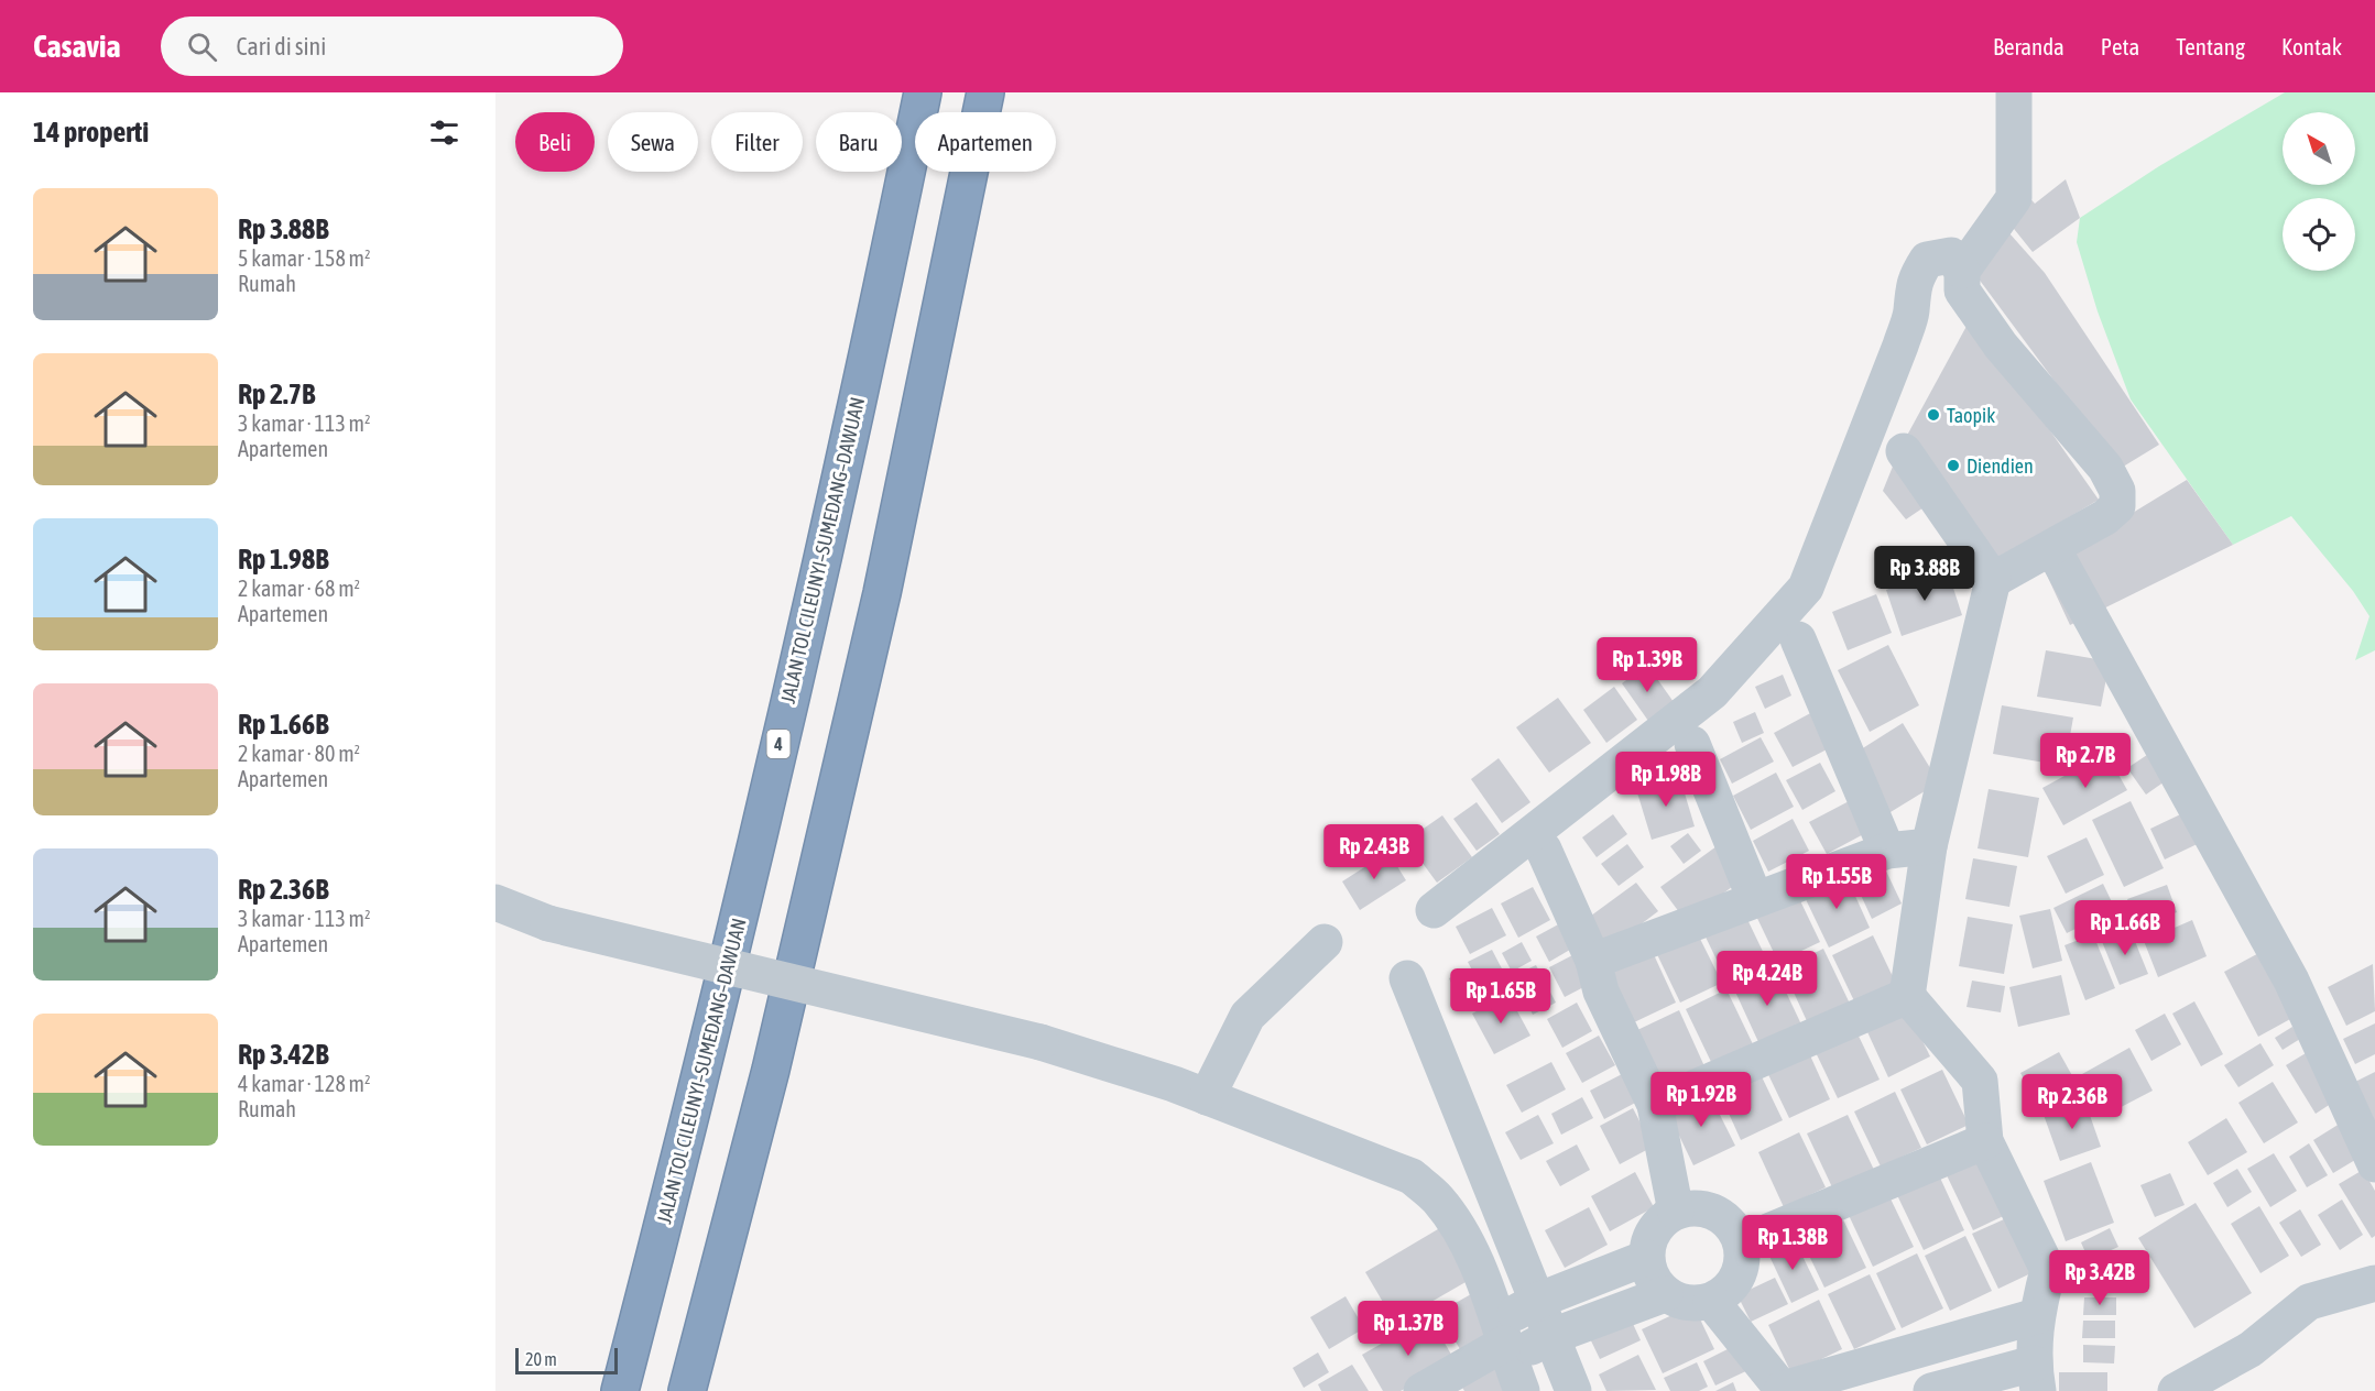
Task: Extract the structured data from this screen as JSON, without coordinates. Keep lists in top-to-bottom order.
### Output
{
  "streets": {
    "highway": ["JALAN TOL CILEUNYI–SUMEDANG–DAWUAN", "4"]
  },
  "places": ["Taopik", "Diendien"],
  "scale_bar": "20 m",
  "north": "top left",
  "page": {
    "header": "Casavia",
    "search": "Cari di sini",
    "nav": [
      "Beranda",
      "Peta",
      "Tentang",
      "Kontak"
    ],
    "heading": "14 properti",
    "chip": [
      "Beli",
      "Sewa",
      "Filter",
      "Baru",
      "Apartemen"
    ],
    "list": [
      {
        "name": "Rp 3.88B",
        "note": "5 kamar · 158 m² · Rumah"
      },
      {
        "name": "Rp 2.7B",
        "note": "3 kamar · 113 m² · Apartemen"
      },
      {
        "name": "Rp 1.98B",
        "note": "2 kamar · 68 m² · Apartemen"
      },
      {
        "name": "Rp 1.66B",
        "note": "2 kamar · 80 m² · Apartemen"
      },
      {
        "name": "Rp 2.36B",
        "note": "3 kamar · 113 m² · Apartemen"
      },
      {
        "name": "Rp 3.42B",
        "note": "4 kamar · 128 m² · Rumah"
      }
    ],
    "price": [
      "Rp 3.88B",
      "Rp 1.39B",
      "Rp 2.7B",
      "Rp 1.98B",
      "Rp 2.43B",
      "Rp 1.55B",
      "Rp 1.66B",
      "Rp 4.24B",
      "Rp 1.65B",
      "Rp 1.92B",
      "Rp 2.36B",
      "Rp 1.38B",
      "Rp 3.42B",
      "Rp 1.37B"
    ],
    "scale": "20 m"
  }
}
